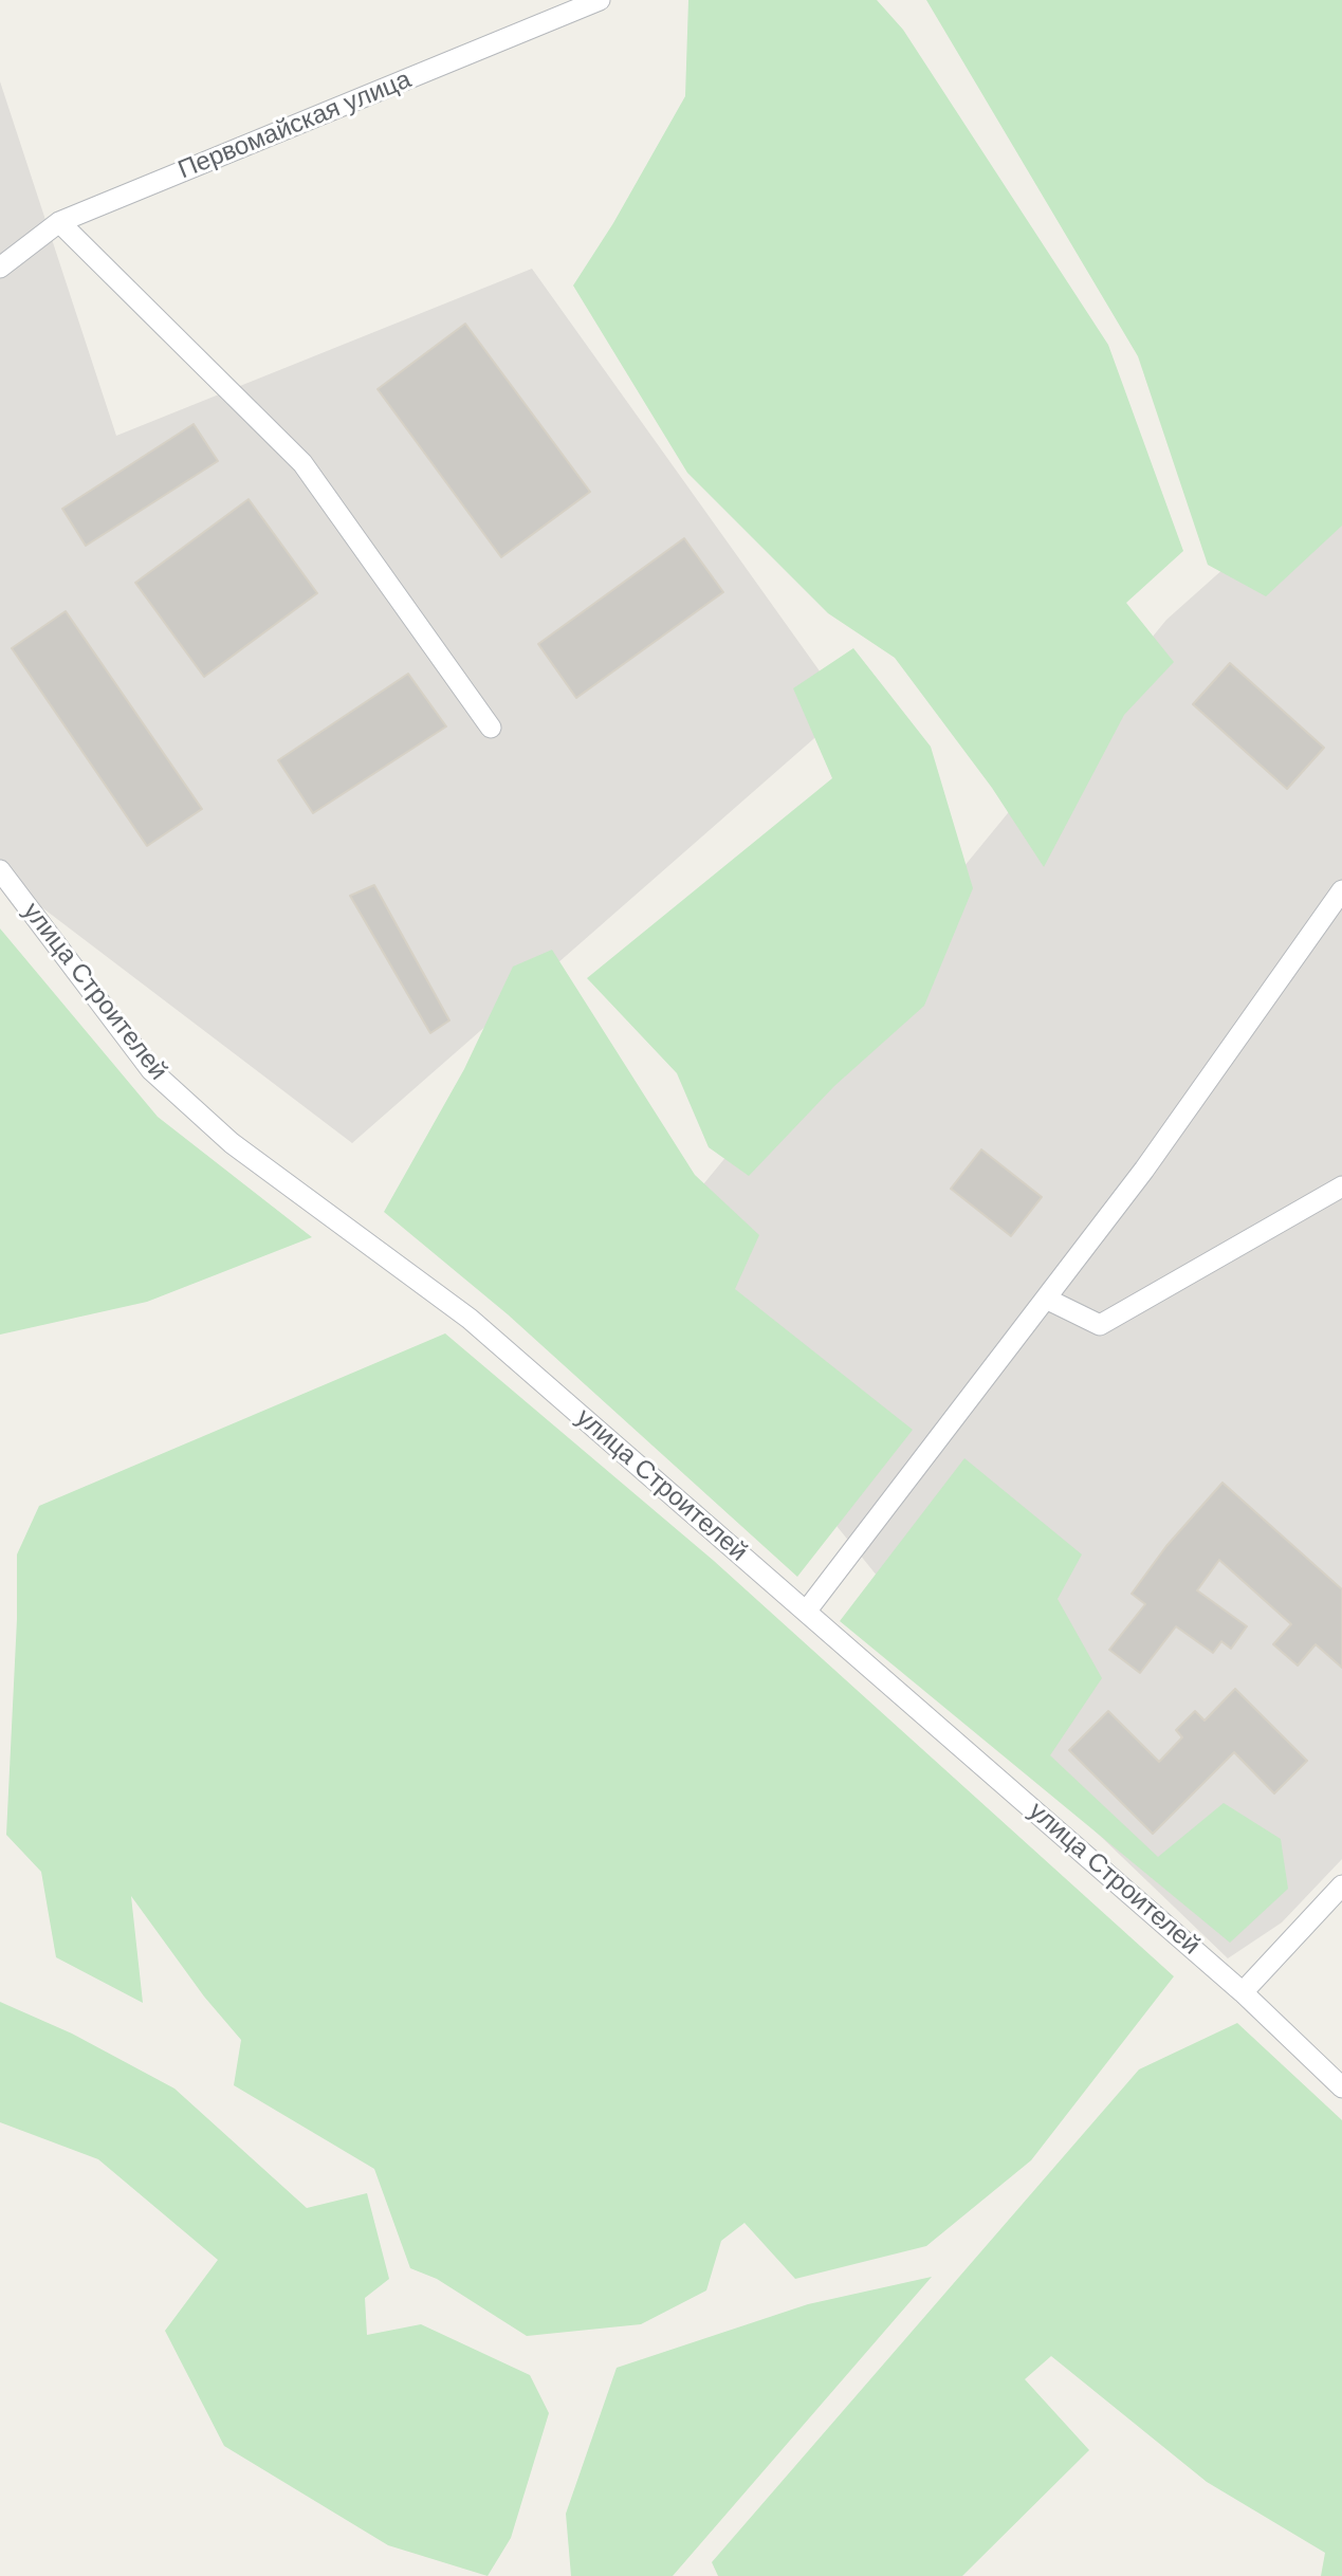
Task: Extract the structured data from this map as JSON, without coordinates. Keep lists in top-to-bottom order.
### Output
{
  "streets": {
    "street": ["Первомайская улица", "улица Строителей"]
  }
}
